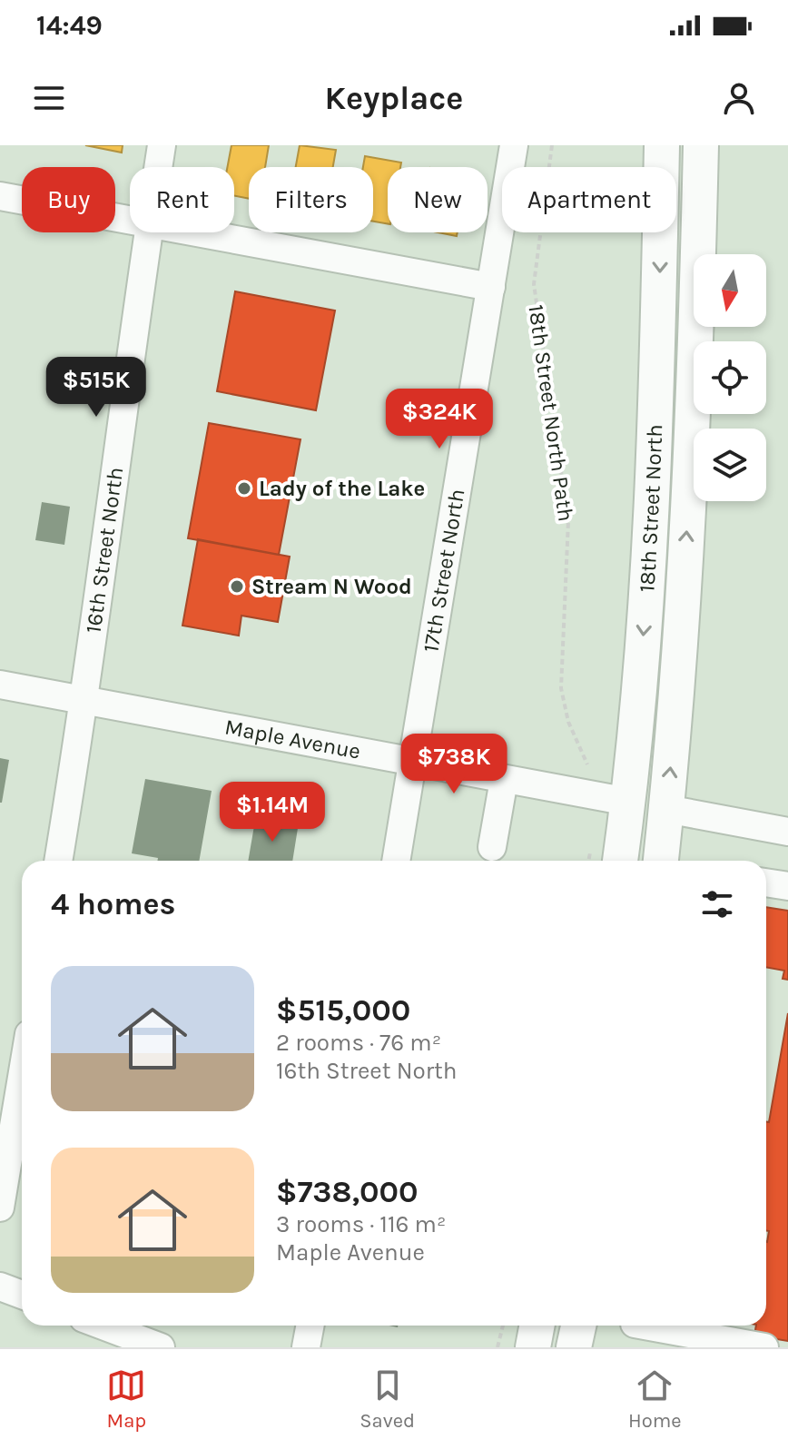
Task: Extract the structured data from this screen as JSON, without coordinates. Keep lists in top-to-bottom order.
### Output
{
  "streets": {
    "main road": ["18th Street North"],
    "street": ["16th Street North", "17th Street North", "Maple Avenue"],
    "path": ["18th Street North Path"]
  },
  "crossings": [
    ["18th Street North", "Maple Avenue"],
    ["16th Street North", "Maple Avenue"],
    ["17th Street North", "Maple Avenue"]
  ],
  "places": ["Lady of the Lake", "Stream N Wood"],
  "north": "bottom",
  "page": {
    "status": "14:49",
    "header": "Keyplace",
    "chip": [
      "Buy",
      "Rent",
      "Filters",
      "New",
      "Apartment"
    ],
    "price": [
      "$515K",
      "$324K",
      "$738K",
      "$1.14M"
    ],
    "heading": "4 homes",
    "list": [
      {
        "name": "$515,000",
        "note": "2 rooms · 76 m² · 16th Street North"
      },
      {
        "name": "$738,000",
        "note": "3 rooms · 116 m² · Maple Avenue"
      }
    ],
    "tabs": ["Map", "Saved", "Home"]
  }
}
